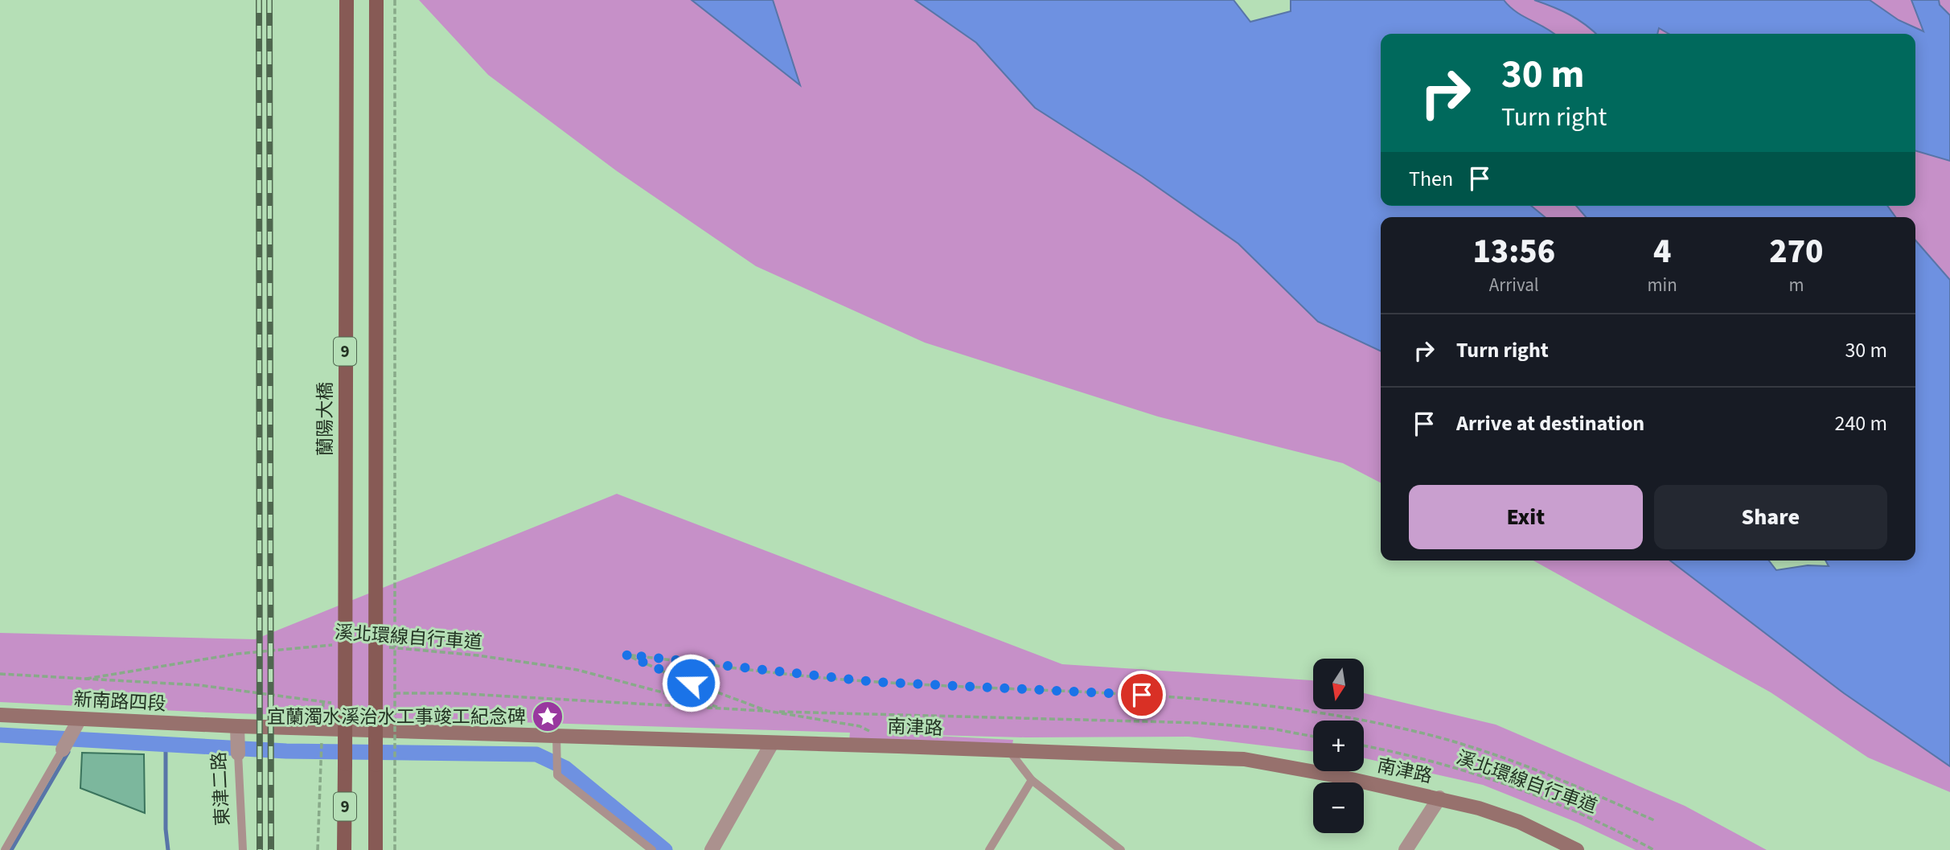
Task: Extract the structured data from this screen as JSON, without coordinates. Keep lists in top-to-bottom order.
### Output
{
  "streets": {
    "main road": ["9", "蘭陽大橋"],
    "street": ["新南路四段", "南津路"],
    "lane": ["東津二路"],
    "path": ["溪北環線自行車道"]
  },
  "crossings": [
    ["9", "蘭陽大橋"],
    ["9", "溪北環線自行車道"],
    ["蘭陽大橋", "溪北環線自行車道"],
    ["新南路四段", "南津路"],
    ["新南路四段", "東津二路"],
    ["南津路", "東津二路"]
  ],
  "places": {
    "place": ["宜蘭濁水溪治水工事竣工紀念碑"]
  },
  "north": "bottom",
  "page": {
    "turn": ["30 m", "Turn right"],
    "then": "Then",
    "eta": [
      "13:56",
      "Arrival",
      "4",
      "min",
      "270",
      "m"
    ],
    "list": [
      {
        "name": "Turn right",
        "value": "30 m"
      },
      {
        "name": "Arrive at destination",
        "value": "240 m"
      }
    ],
    "buttons": ["Exit", "Share"],
    "map_buttons": ["+", "−"]
  }
}
